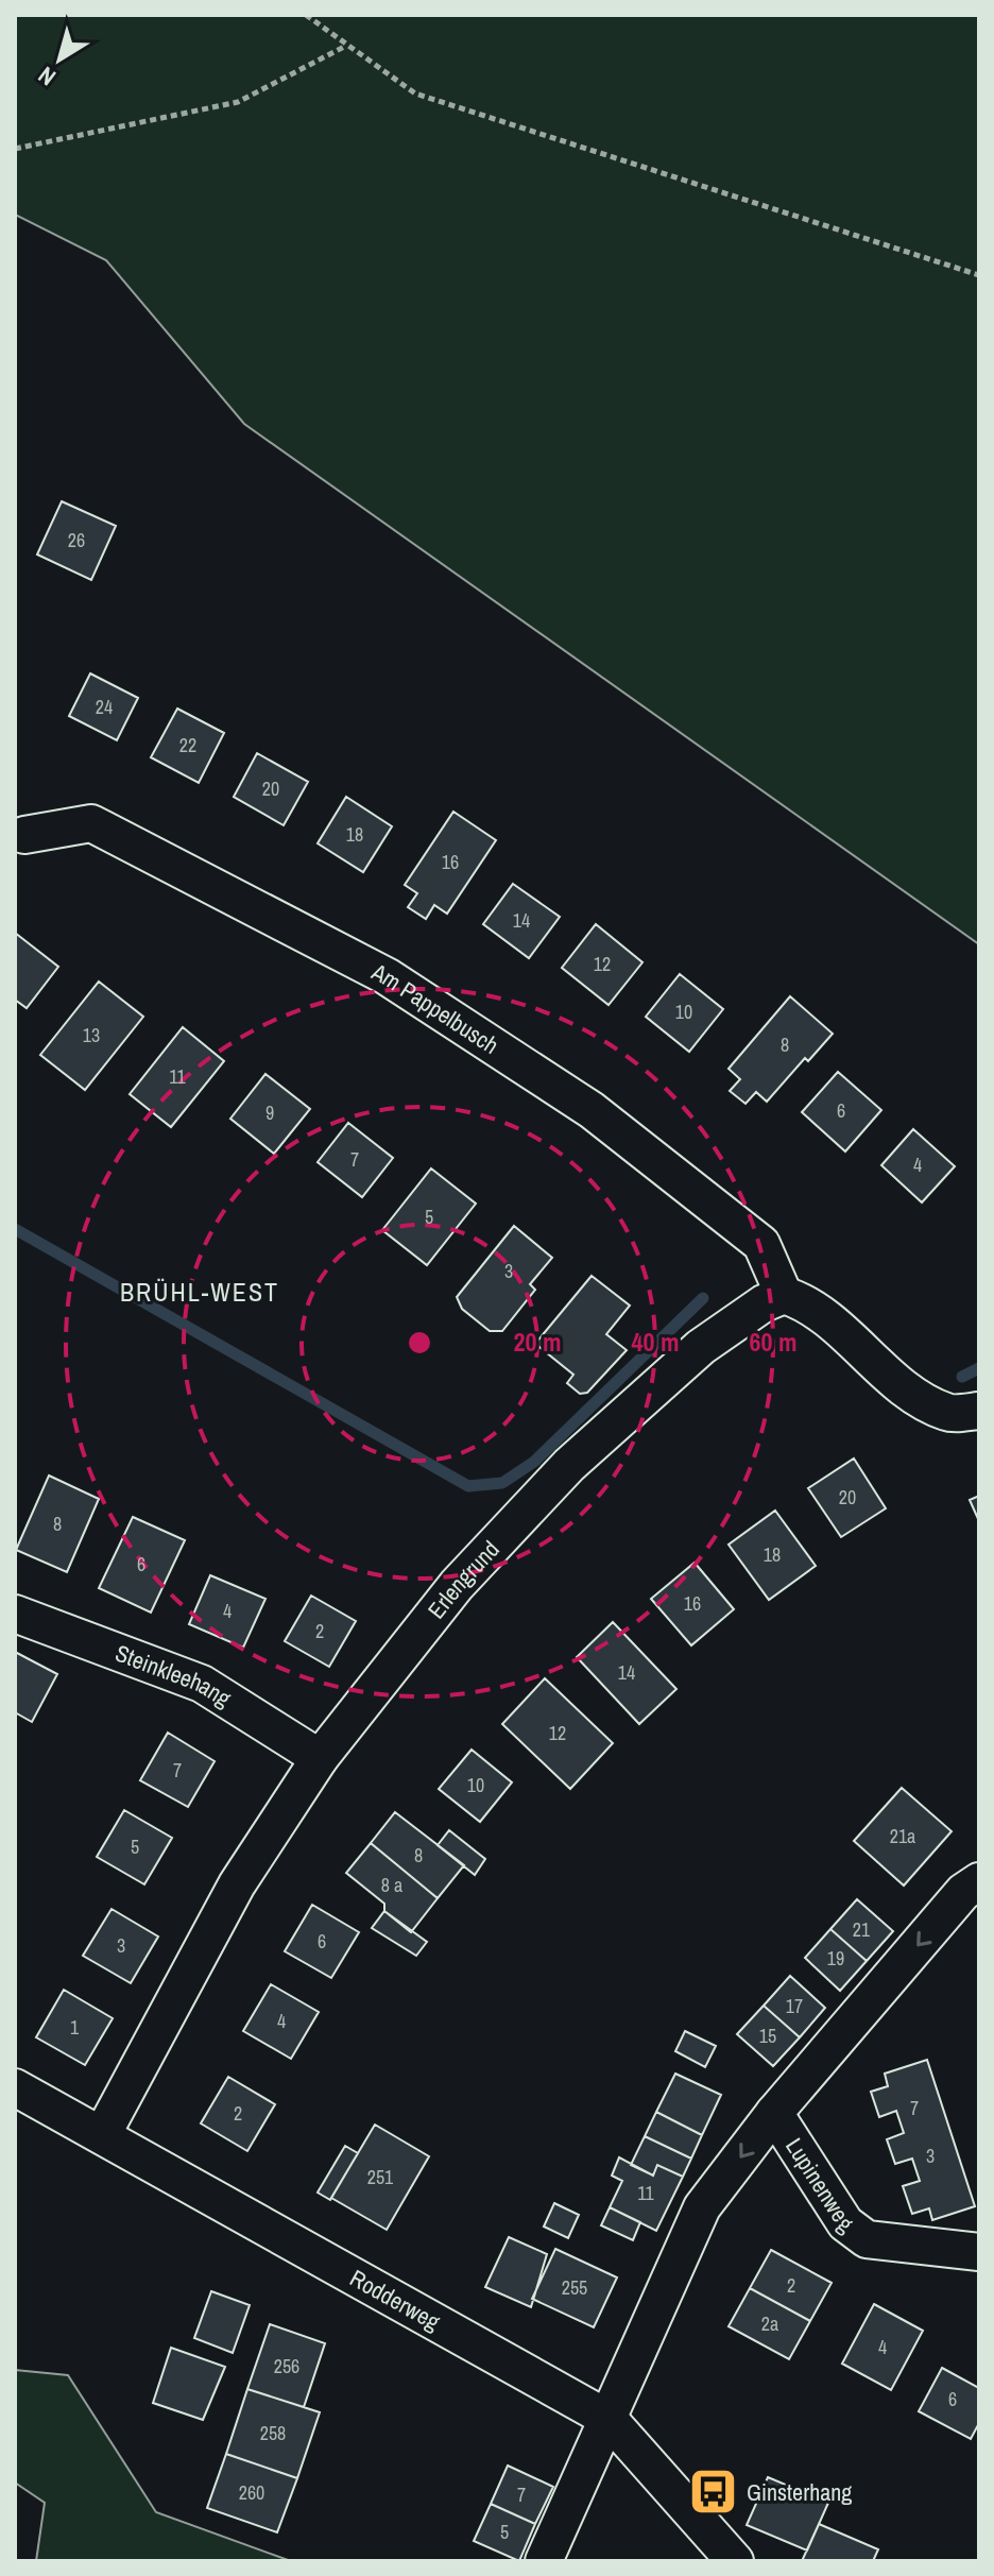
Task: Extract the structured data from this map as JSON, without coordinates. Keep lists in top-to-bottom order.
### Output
{
  "streets": {
    "street": [
      "Am Pappelbusch",
      "Erlengrund",
      "Steinkleehang",
      "Lupinenweg",
      "Rodderweg"
    ]
  },
  "crossings": [
    ["Am Pappelbusch", "Erlengrund"],
    ["Erlengrund", "Steinkleehang"],
    ["Erlengrund", "Rodderweg"]
  ],
  "districts": ["BRÜHL-WEST"],
  "places": {
    "bus stop": ["Ginsterhang"]
  },
  "house_numbers": [
    "26",
    "24",
    "22",
    "20",
    "18",
    "16",
    "14",
    "12",
    "10",
    "13",
    "8",
    "11",
    "6",
    "9",
    "7",
    "4",
    "5",
    "3",
    "20",
    "8",
    "18",
    "6",
    "16",
    "4",
    "2",
    "14",
    "12",
    "7",
    "10",
    "21a",
    "5",
    "8",
    "8 a",
    "21",
    "6",
    "3",
    "19",
    "17",
    "4",
    "1",
    "15",
    "7",
    "2",
    "3",
    "251",
    "11",
    "2",
    "255",
    "2a",
    "4",
    "256",
    "6",
    "258",
    "260",
    "7",
    "5"
  ],
  "north": "bottom left",
  "rings": ["20 m", "40 m", "60 m"]
}
